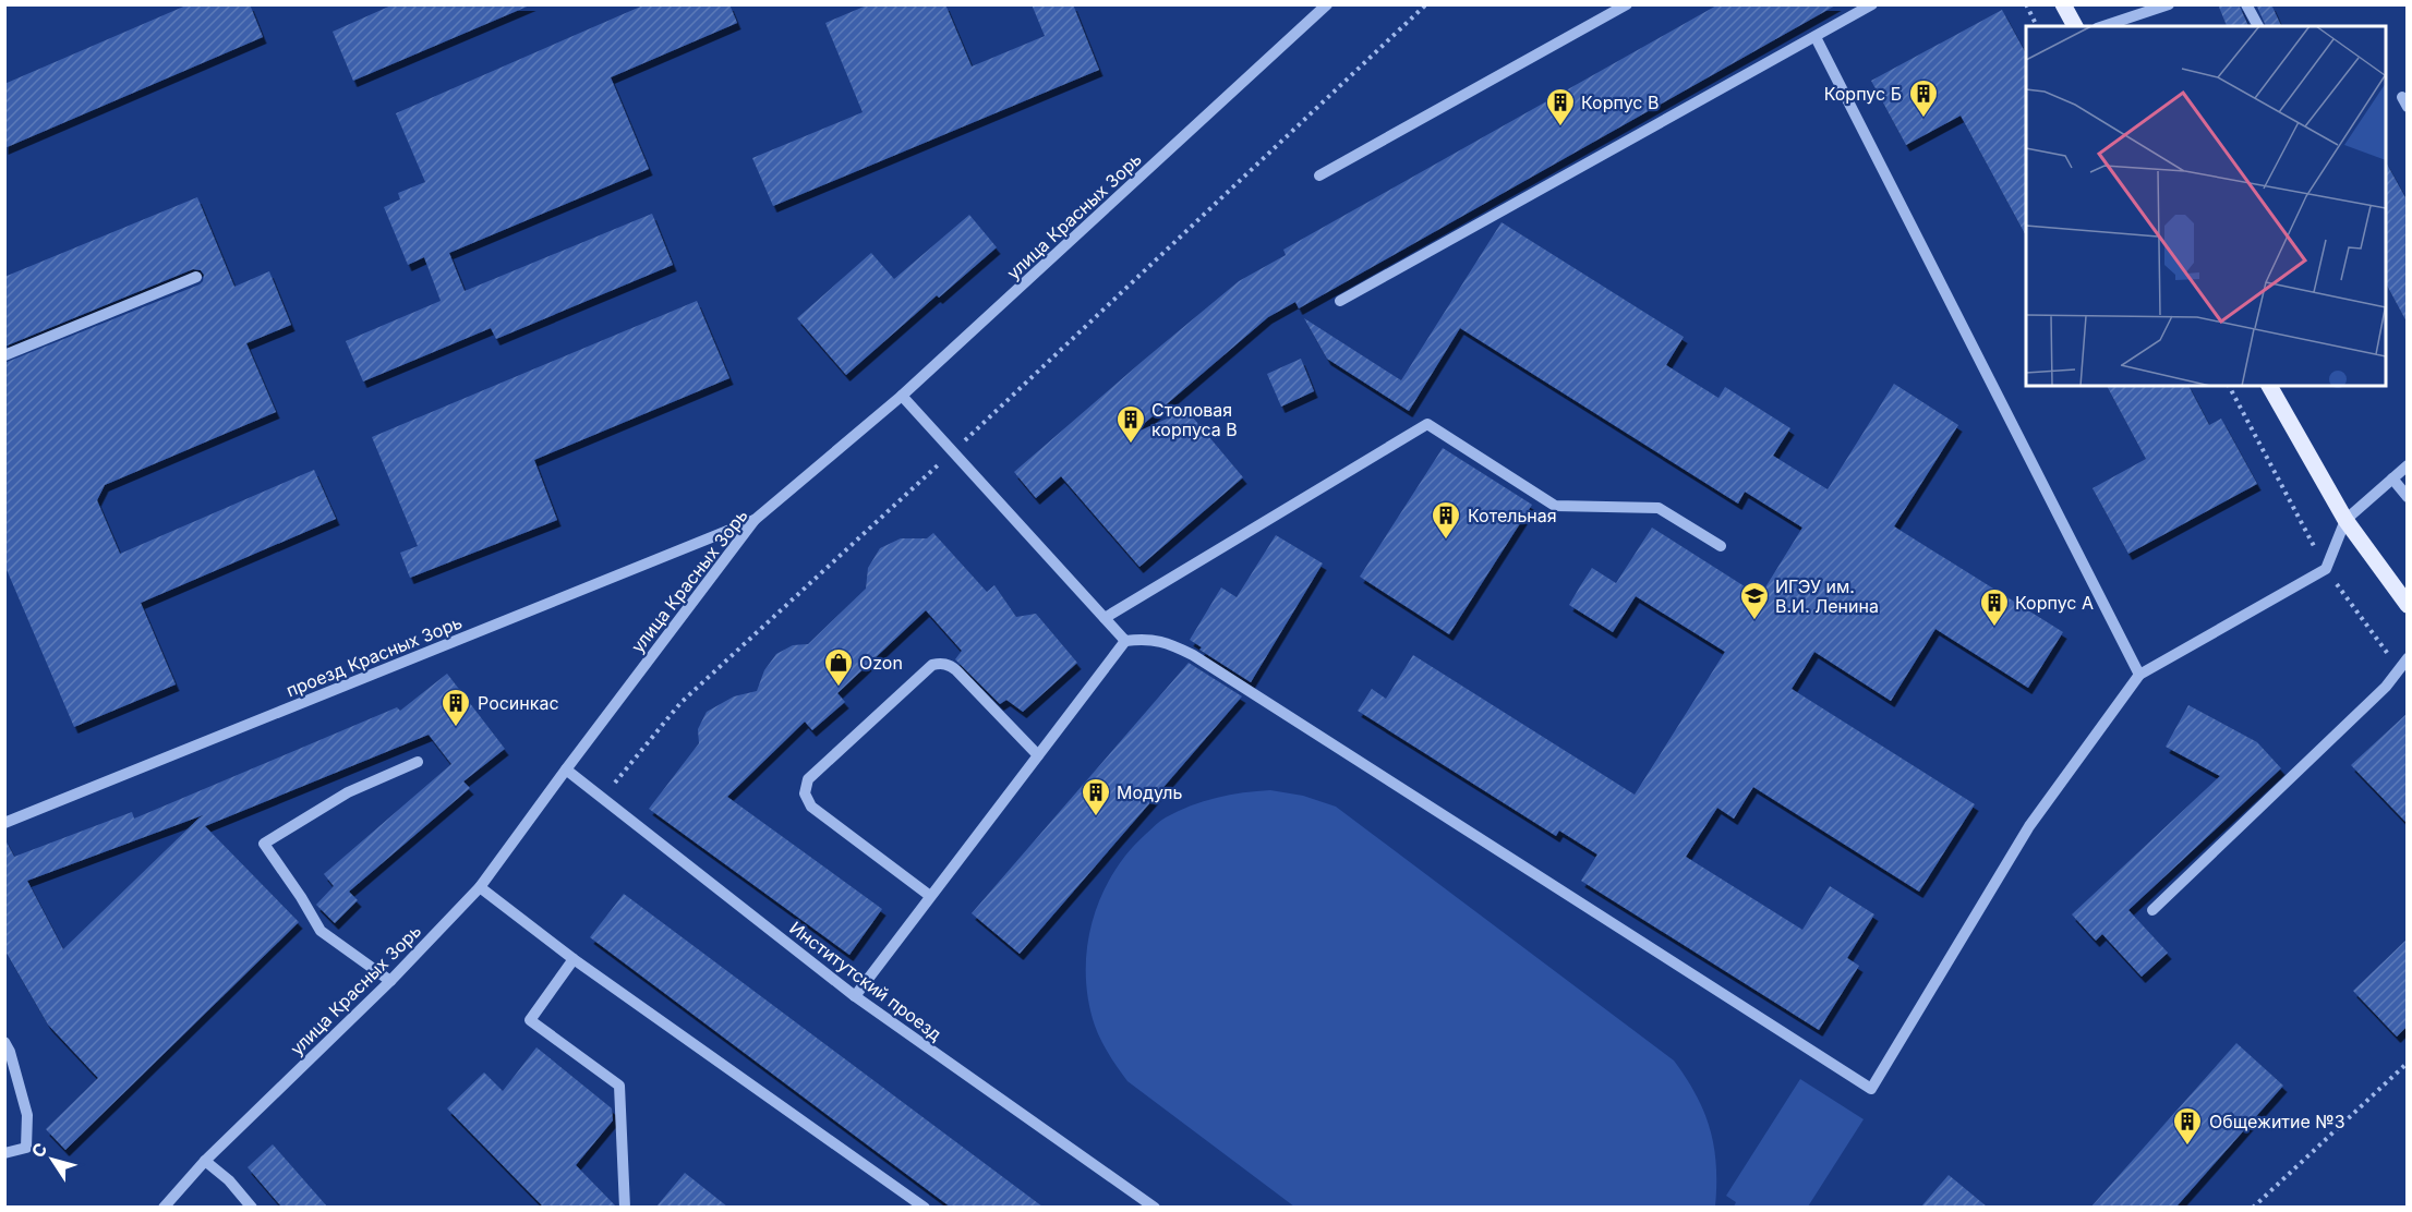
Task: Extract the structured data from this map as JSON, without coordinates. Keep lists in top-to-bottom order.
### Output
{
  "streets": {
    "street": ["улица Красных Зорь", "проезд Красных Зорь", "Институтский проезд"]
  },
  "crossings": [
    ["улица Красных Зорь", "проезд Красных Зорь"],
    ["улица Красных Зорь", "Институтский проезд"]
  ],
  "places": {
    "building": [
      "Корпус Б",
      "Корпус В",
      "Столовая корпуса В",
      "Котельная",
      "Корпус А",
      "Росинкас",
      "Модуль",
      "Общежитие №3"
    ],
    "school or university": ["ИГЭУ им. В.И. Ленина"],
    "shop": ["Ozon"]
  },
  "north": "top left"
}
